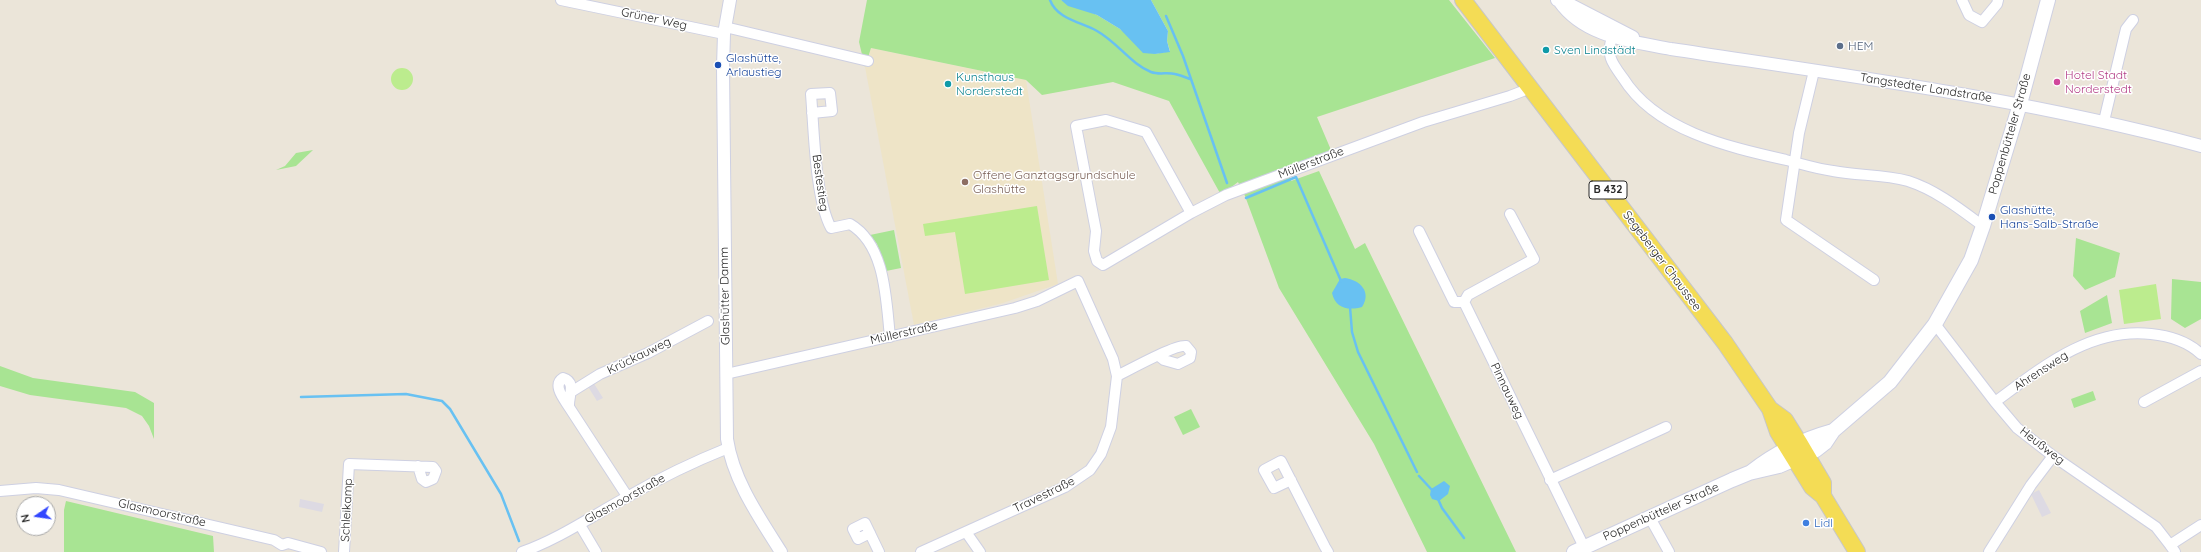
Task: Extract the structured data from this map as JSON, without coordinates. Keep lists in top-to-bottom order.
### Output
{
  "streets": {
    "main road": ["Poppenbütteler Straße", "B 432", "Segeberger Chaussee"],
    "street": [
      "Grüner Weg",
      "Tangstedter Landstraße",
      "Müllerstraße",
      "Bestestieg",
      "Glashütter Damm",
      "Krückauweg",
      "Ahrensweg",
      "Pinnauweg",
      "Heußweg",
      "Travestraße",
      "Glasmoorstraße",
      "Schleikamp"
    ]
  },
  "crossings": [
    ["Grüner Weg", "Glashütter Damm"],
    ["Tangstedter Landstraße", "Poppenbütteler Straße"],
    ["Poppenbütteler Straße", "Segeberger Chaussee"],
    ["Poppenbütteler Straße", "Pinnauweg"],
    ["Poppenbütteler Straße", "Heußweg"],
    ["Müllerstraße", "Bestestieg"],
    ["Müllerstraße", "Segeberger Chaussee"],
    ["Müllerstraße", "Glashütter Damm"],
    ["Müllerstraße", "Travestraße"],
    ["Glashütter Damm", "Glasmoorstraße"],
    ["Ahrensweg", "Heußweg"]
  ],
  "places": [
    "HEM",
    "Sven Lindstädt",
    "Glashütte, Arlaustieg",
    "Hotel Stadt Norderstedt",
    "Kunsthaus Norderstedt",
    "Offene Ganztagsgrundschule Glashütte",
    "Glashütte, Hans-Salb-Straße",
    "Lidl"
  ],
  "north": "left"
}
